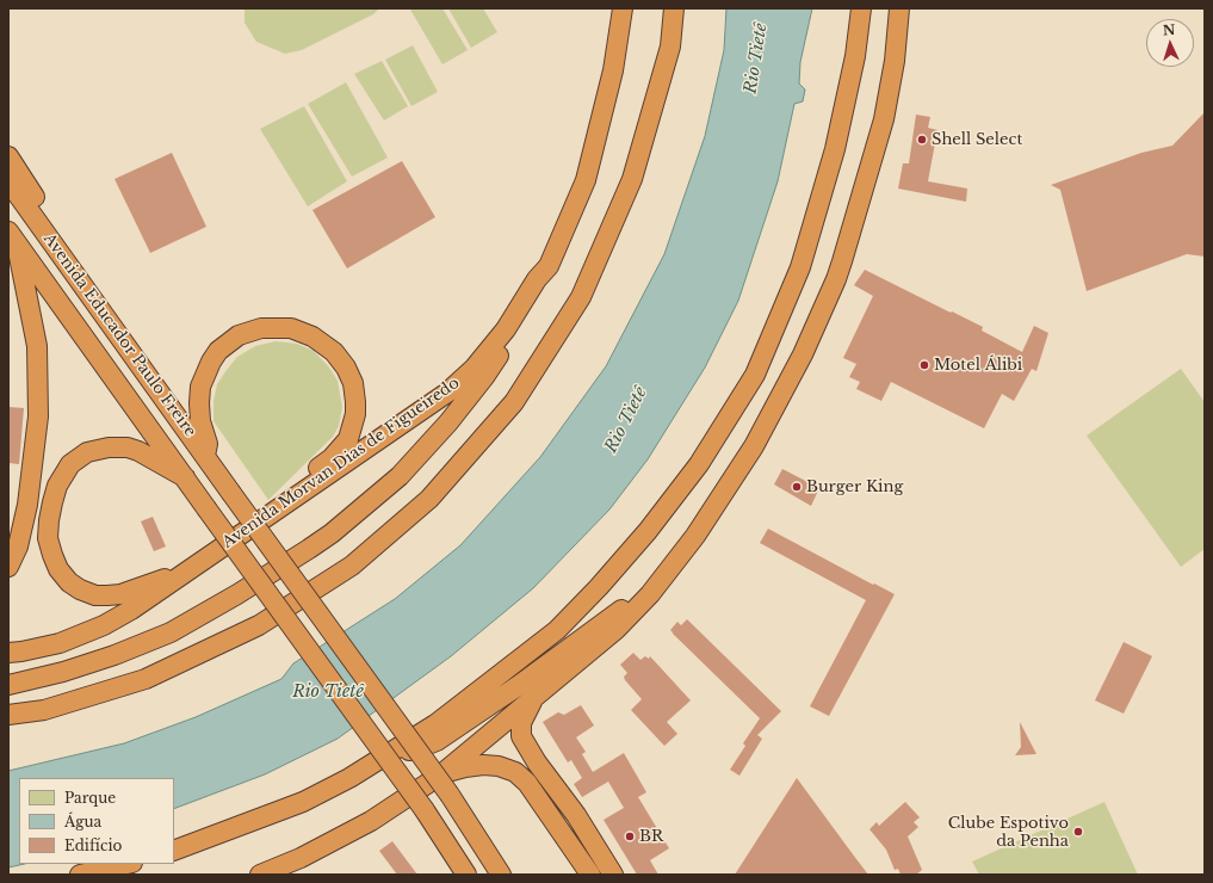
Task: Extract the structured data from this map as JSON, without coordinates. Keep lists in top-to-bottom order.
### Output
{
  "streets": {
    "highway": ["Avenida Educador Paulo Freire", "Avenida Morvan Dias de Figueiredo"]
  },
  "water": ["Rio Tietê"],
  "places": [
    "Shell Select",
    "Motel Álibi",
    "Burger King",
    "Clube Espotivo da Penha",
    "BR"
  ],
  "legend": ["Parque", "Água", "Edifício"],
  "north": "top"
}
